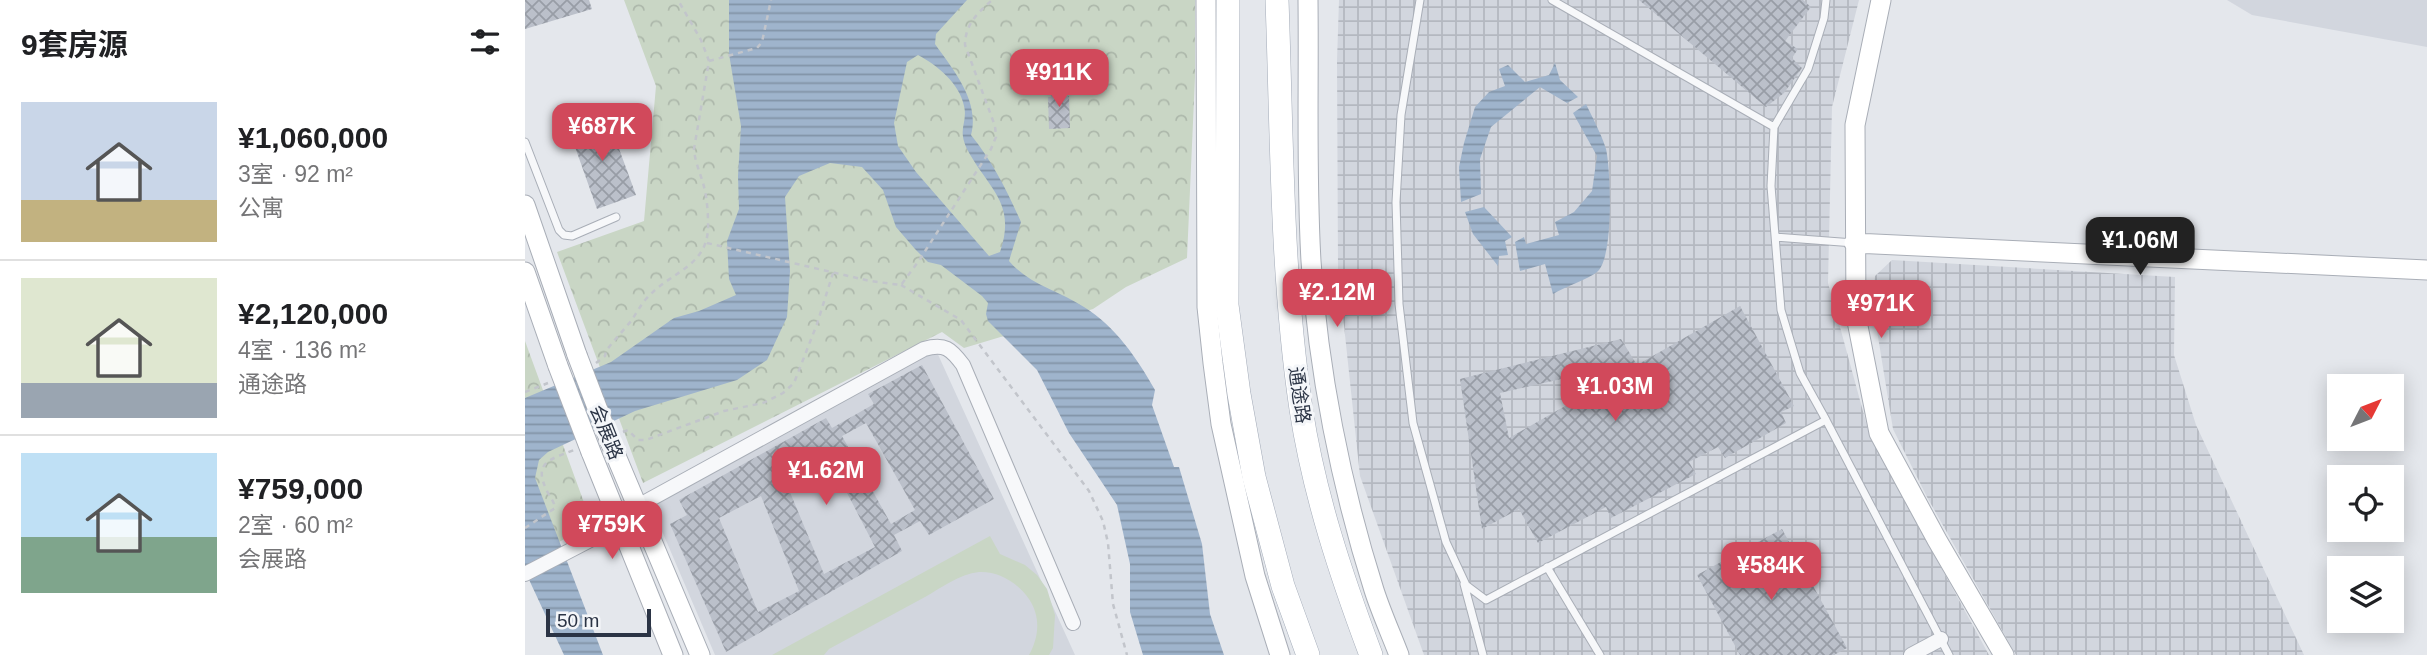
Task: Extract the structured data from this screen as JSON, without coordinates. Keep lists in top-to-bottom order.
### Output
{
  "streets": {
    "main road": ["通途路"],
    "street": ["会展路"]
  },
  "scale_bar": "50 m",
  "north": "top right",
  "page": {
    "heading": "9套房源",
    "price": [
      "¥911K",
      "¥687K",
      "¥1.06M",
      "¥2.12M",
      "¥971K",
      "¥1.03M",
      "¥1.62M",
      "¥759K",
      "¥584K"
    ],
    "list": [
      {
        "name": "¥1,060,000",
        "note": "3室 · 92 m² · 公寓"
      },
      {
        "name": "¥2,120,000",
        "note": "4室 · 136 m² · 通途路"
      },
      {
        "name": "¥759,000",
        "note": "2室 · 60 m² · 会展路"
      }
    ],
    "scale": "50 m"
  }
}
